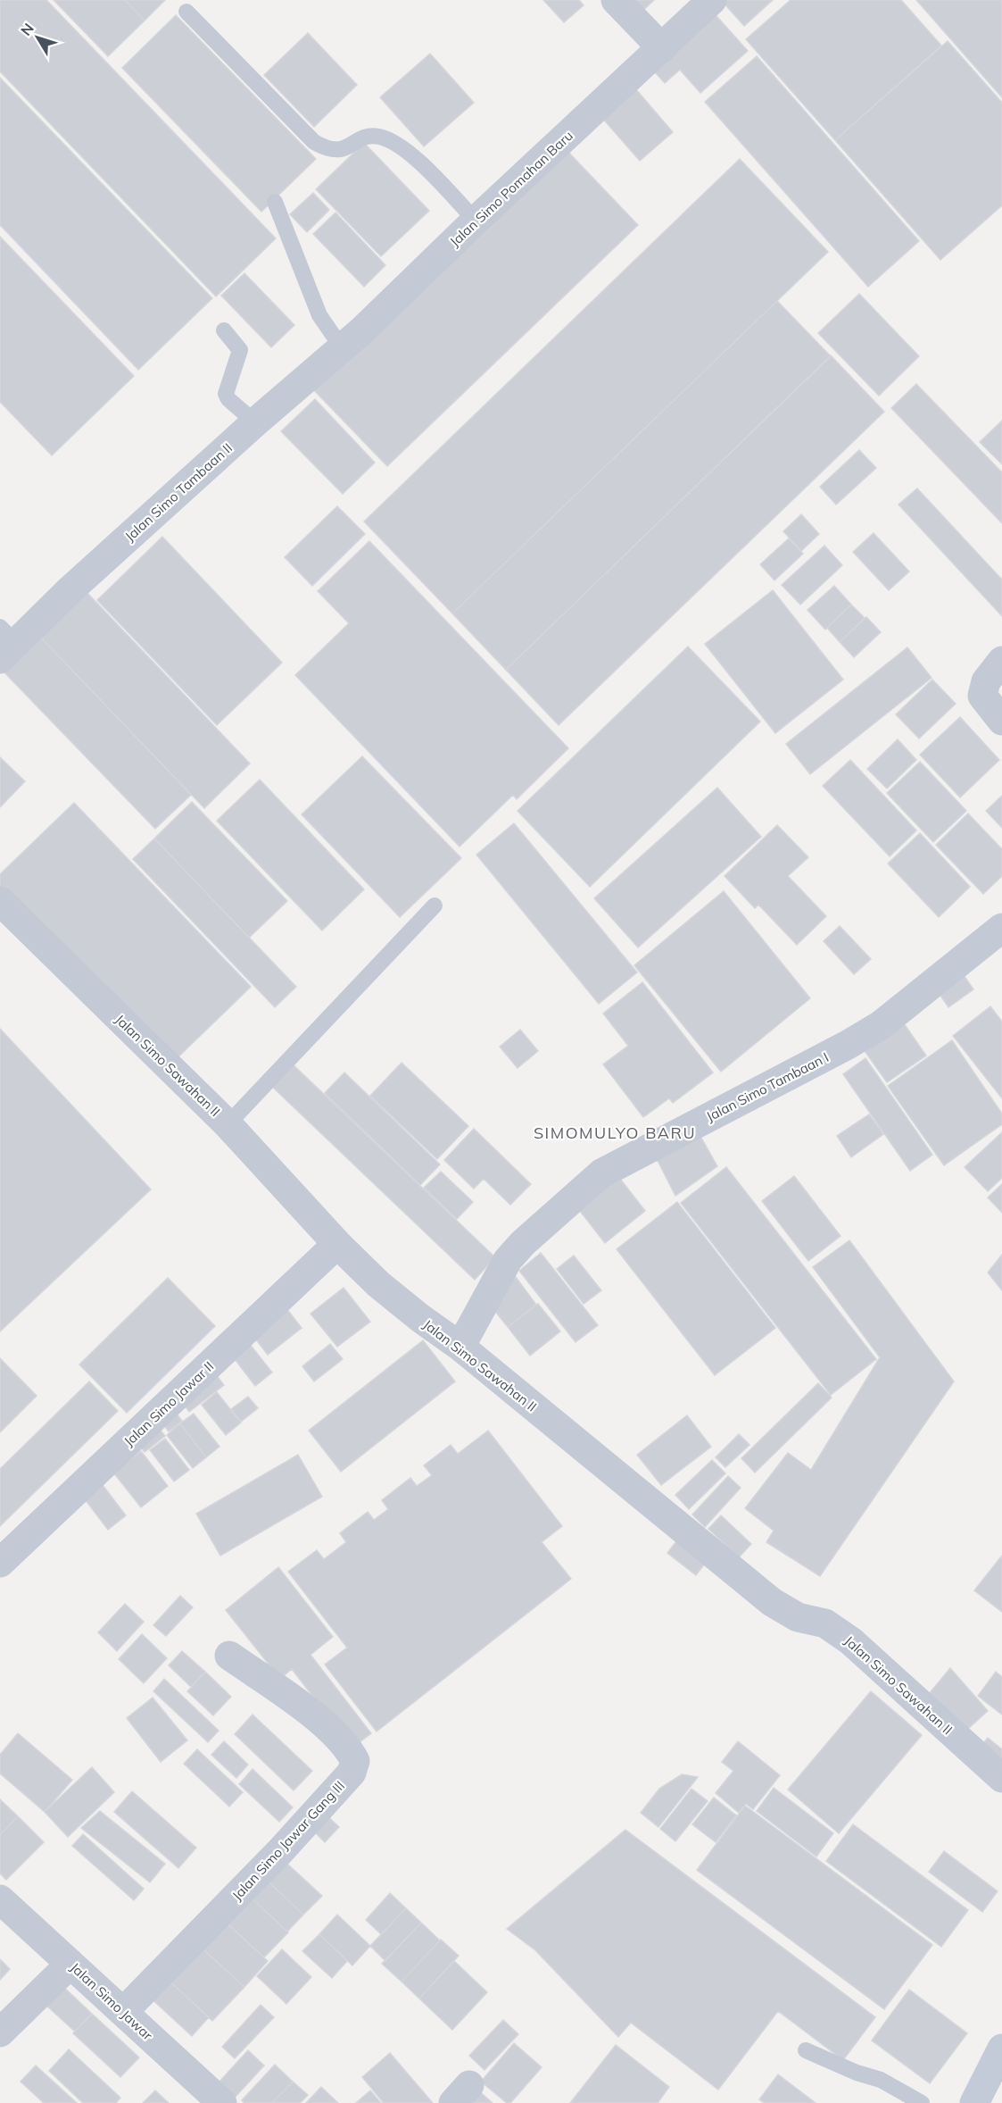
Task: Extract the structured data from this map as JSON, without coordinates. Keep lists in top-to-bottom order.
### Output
{
  "streets": {
    "street": [
      "Jalan Simo Pomahan Baru",
      "Jalan Simo Tambaan II",
      "Jalan Simo Sawahan II",
      "Jalan Simo Tambaan I",
      "Jalan Simo Jawar II",
      "Jalan Simo Jawar Gang III",
      "Jalan Simo Jawar"
    ]
  },
  "crossings": [
    ["Jalan Simo Pomahan Baru", "Jalan Simo Tambaan II"],
    ["Jalan Simo Sawahan II", "Jalan Simo Tambaan I"],
    ["Jalan Simo Sawahan II", "Jalan Simo Jawar II"],
    ["Jalan Simo Jawar Gang III", "Jalan Simo Jawar"]
  ],
  "districts": ["SIMOMULYO BARU"],
  "north": "top left"
}
